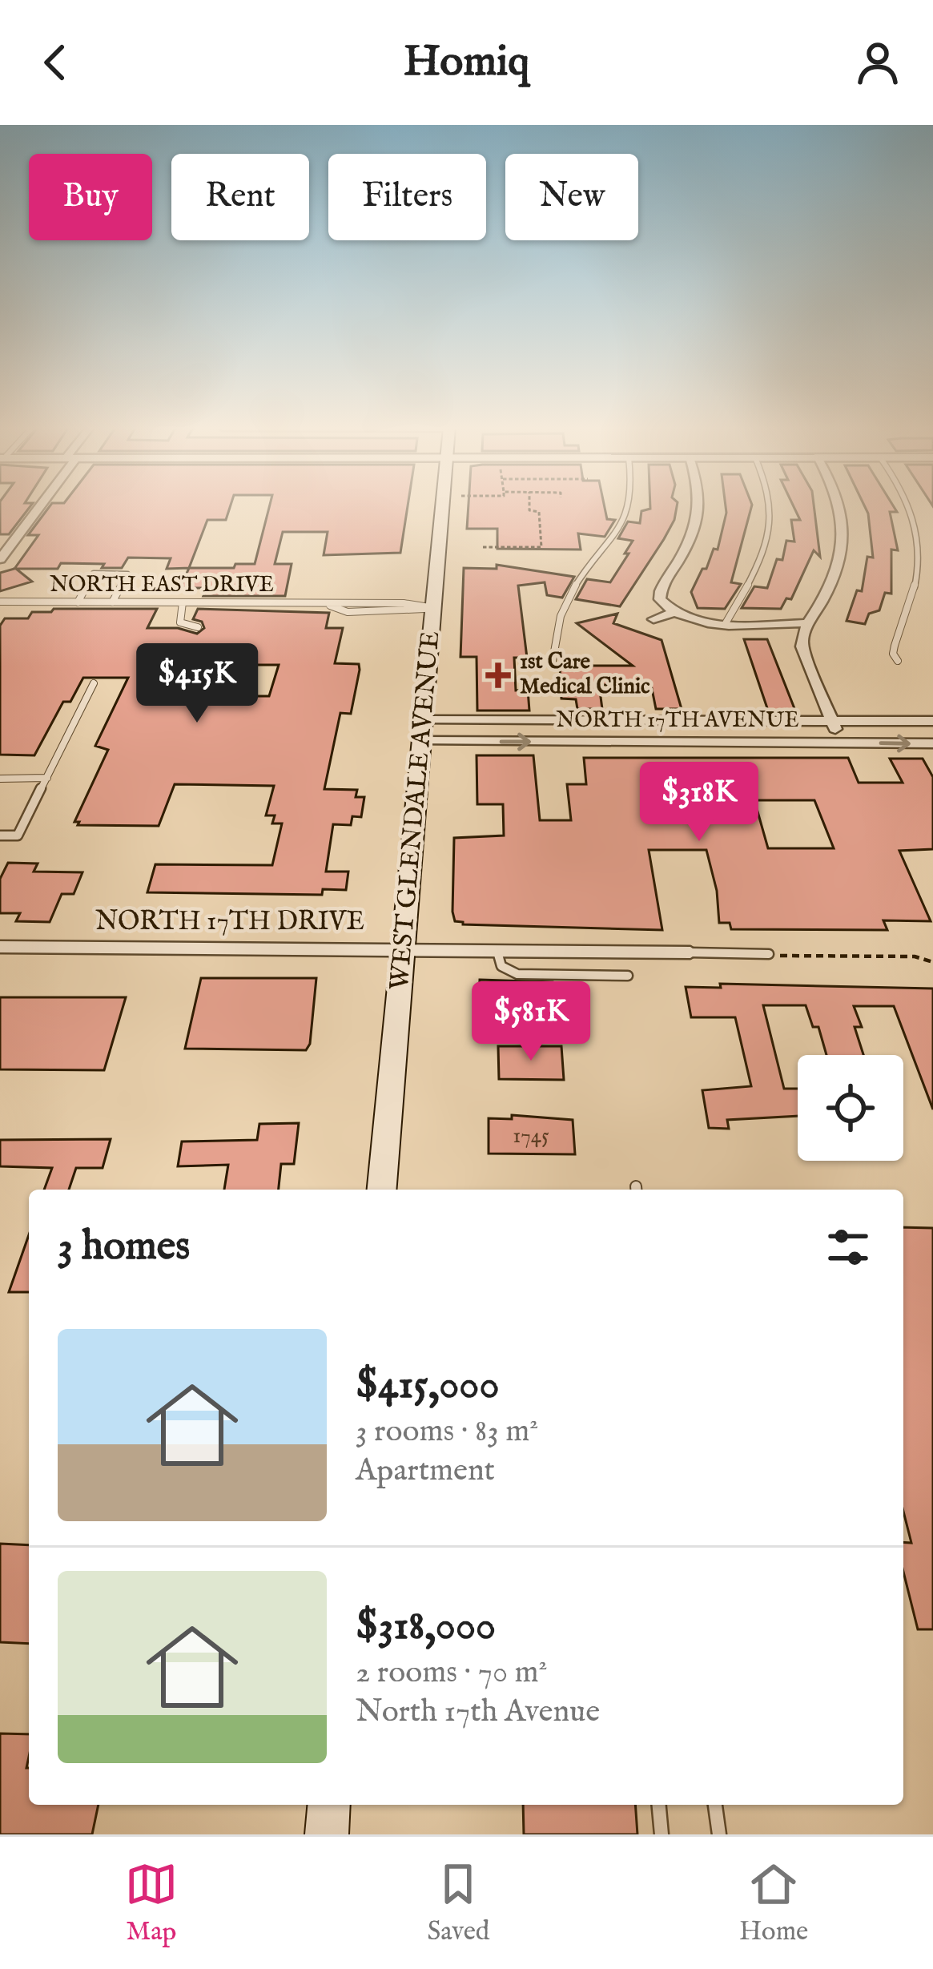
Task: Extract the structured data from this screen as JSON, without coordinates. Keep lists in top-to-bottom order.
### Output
{
  "streets": {
    "main road": ["WEST GLENDALE AVENUE"],
    "street": ["NORTH 17TH AVENUE", "NORTH 17TH DRIVE"],
    "lane": ["NORTH EAST DRIVE"]
  },
  "crossings": [
    ["NORTH EAST DRIVE", "WEST GLENDALE AVENUE"],
    ["NORTH 17TH AVENUE", "WEST GLENDALE AVENUE"],
    ["WEST GLENDALE AVENUE", "NORTH 17TH DRIVE"]
  ],
  "places": {
    "health": ["1st Care Medical Clinic"]
  },
  "house_numbers": ["1745"],
  "page": {
    "header": "Homiq",
    "chip": [
      "Buy",
      "Rent",
      "Filters",
      "New"
    ],
    "price": ["$415K", "$318K", "$581K"],
    "heading": "3 homes",
    "list": [
      {
        "name": "$415,000",
        "note": "3 rooms · 83 m² · Apartment"
      },
      {
        "name": "$318,000",
        "note": "2 rooms · 70 m² · North 17th Avenue"
      }
    ],
    "tabs": ["Map", "Saved", "Home"]
  }
}
